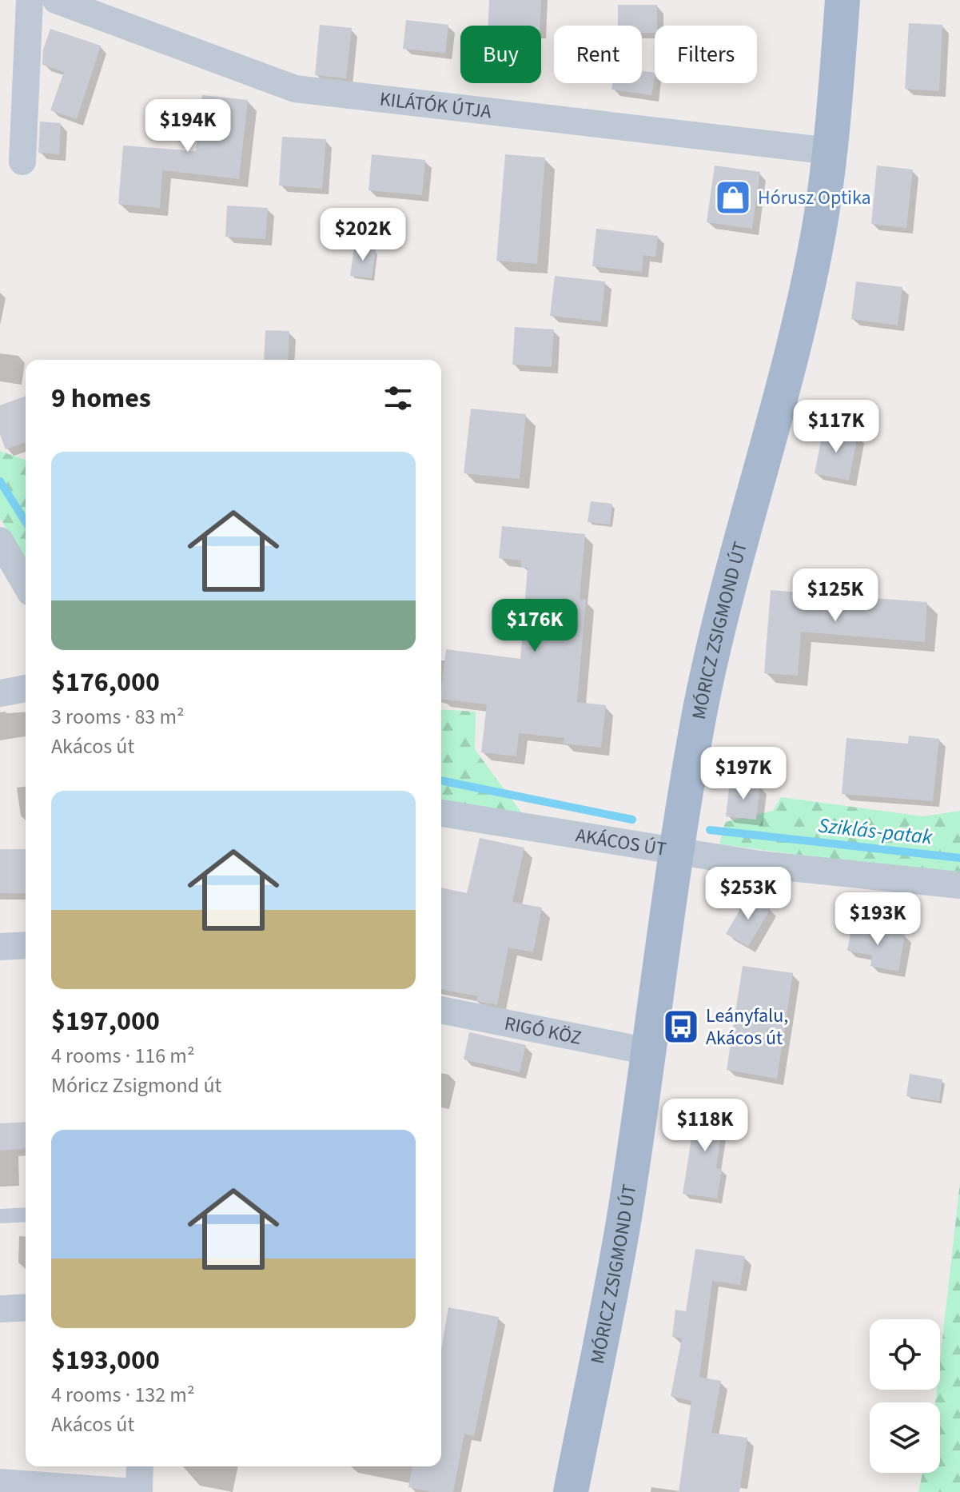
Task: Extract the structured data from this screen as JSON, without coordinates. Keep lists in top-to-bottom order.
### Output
{
  "streets": {
    "main road": ["MÓRICZ ZSIGMOND ÚT"],
    "street": ["KILÁTÓK ÚTJA", "AKÁCOS ÚT", "RIGÓ KÖZ"]
  },
  "crossings": [
    ["KILÁTÓK ÚTJA", "MÓRICZ ZSIGMOND ÚT"],
    ["MÓRICZ ZSIGMOND ÚT", "AKÁCOS ÚT"],
    ["MÓRICZ ZSIGMOND ÚT", "RIGÓ KÖZ"]
  ],
  "water": ["Sziklás-patak"],
  "places": {
    "shop": ["Hórusz Optika"],
    "bus stop": ["Leányfalu, Akácos út"]
  },
  "page": {
    "chip": ["Buy", "Rent", "Filters"],
    "price": [
      "$194K",
      "$202K",
      "$117K",
      "$125K",
      "$176K",
      "$197K",
      "$253K",
      "$193K",
      "$118K"
    ],
    "heading": "9 homes",
    "list": [
      {
        "name": "$176,000",
        "note": "3 rooms · 83 m² · Akácos út"
      },
      {
        "name": "$197,000",
        "note": "4 rooms · 116 m² · Móricz Zsigmond út"
      },
      {
        "name": "$193,000",
        "note": "4 rooms · 132 m² · Akácos út"
      }
    ]
  }
}
